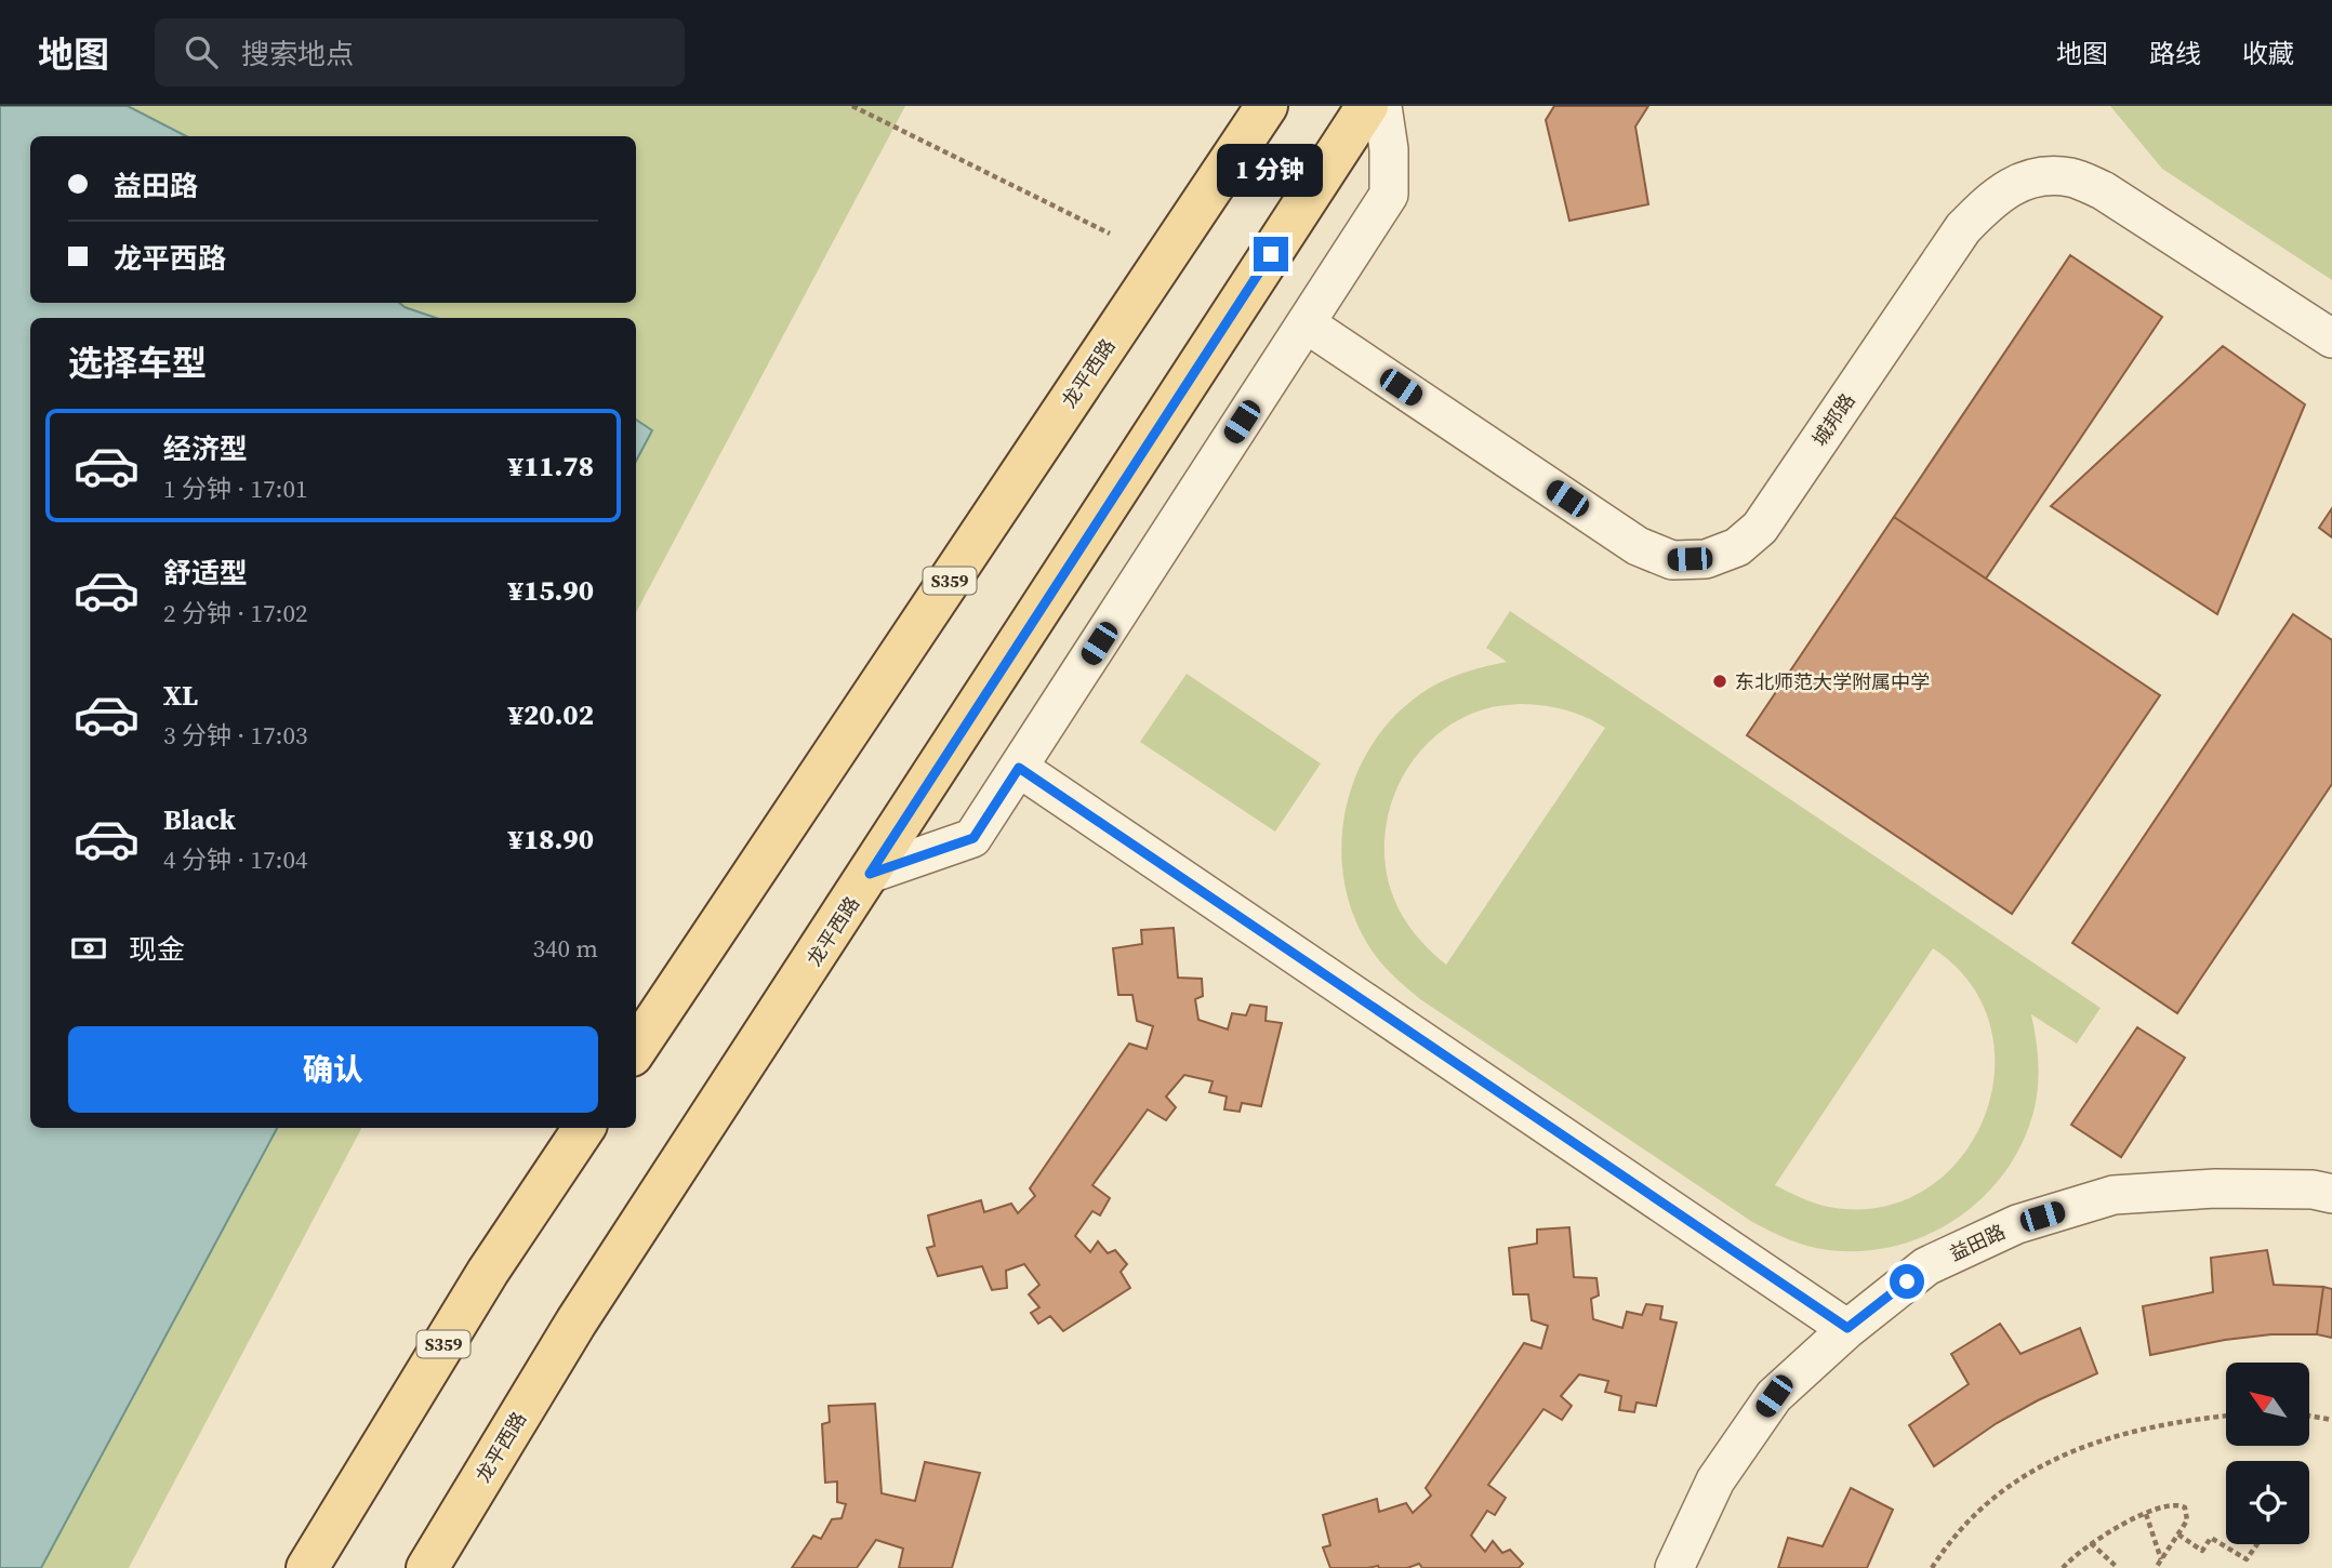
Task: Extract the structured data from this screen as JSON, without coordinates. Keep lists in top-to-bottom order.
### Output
{
  "streets": {
    "main road": ["龙平西路", "S359"],
    "street": ["城邦路", "益田路"]
  },
  "places": ["东北师范大学附属中学"],
  "north": "top left",
  "page": {
    "header": "地图",
    "search": "搜索地点",
    "nav": ["地图", "路线", "收藏"],
    "banner": ["益田路", "龙平西路"],
    "bubble": "1 分钟",
    "heading": "选择车型",
    "list": [
      {
        "name": "经济型",
        "note": "1 分钟 · 17:01",
        "value": "¥11.78"
      },
      {
        "name": "舒适型",
        "note": "2 分钟 · 17:02",
        "value": "¥15.90"
      },
      {
        "name": "XL",
        "note": "3 分钟 · 17:03",
        "value": "¥20.02"
      },
      {
        "name": "Black",
        "note": "4 分钟 · 17:04",
        "value": "¥18.90"
      }
    ],
    "pay": ["现金", "340 m"],
    "buttons": "确认"
  }
}
